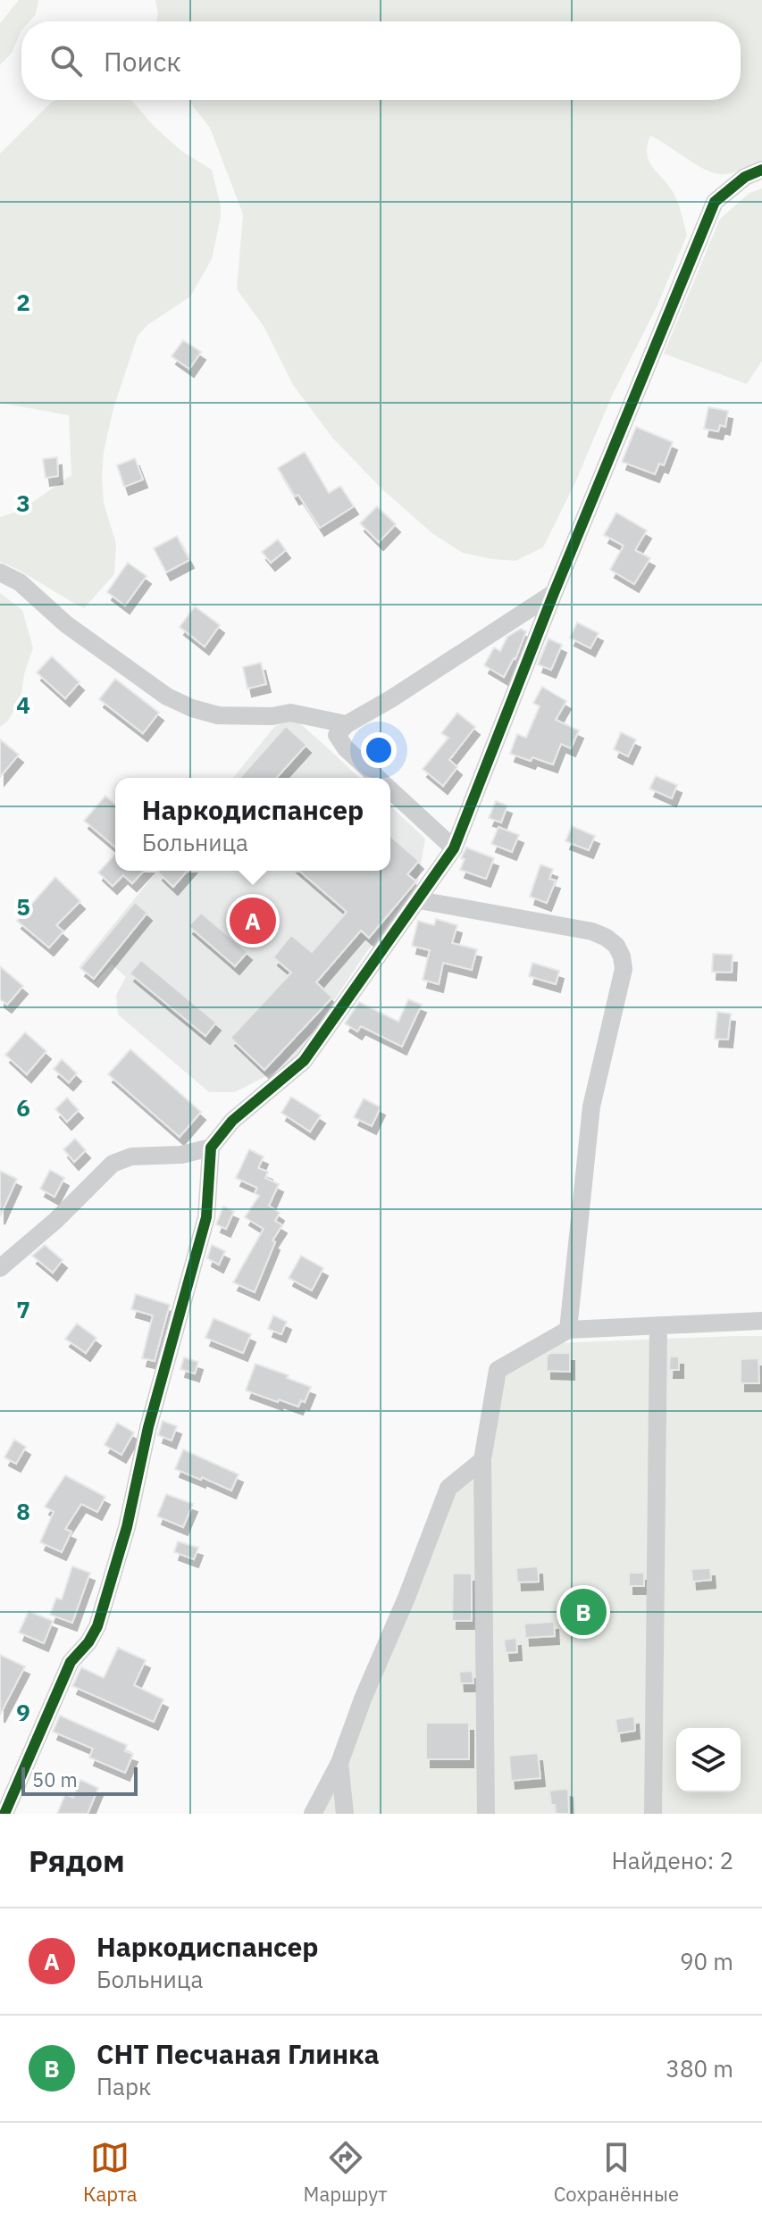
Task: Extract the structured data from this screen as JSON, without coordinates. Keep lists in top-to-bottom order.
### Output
{
  "scale_bar": "50 m",
  "page": {
    "search": "Поиск",
    "popup": ["Наркодиспансер", "Больница"],
    "pins": ["A", "B"],
    "scale": "50 m",
    "heading": ["Рядом", "Найдено: 2"],
    "list": [
      {
        "mark": "A",
        "name": "Наркодиспансер",
        "note": "Больница",
        "value": "90 m"
      },
      {
        "mark": "B",
        "name": "СНТ Песчаная Глинка",
        "note": "Парк",
        "value": "380 m"
      }
    ],
    "nav": ["Карта", "Маршрут", "Сохранённые"]
  },
  "grid": {
    "rows": [
      "2",
      "3",
      "4",
      "5",
      "6",
      "7",
      "8",
      "9"
    ]
  }
}
